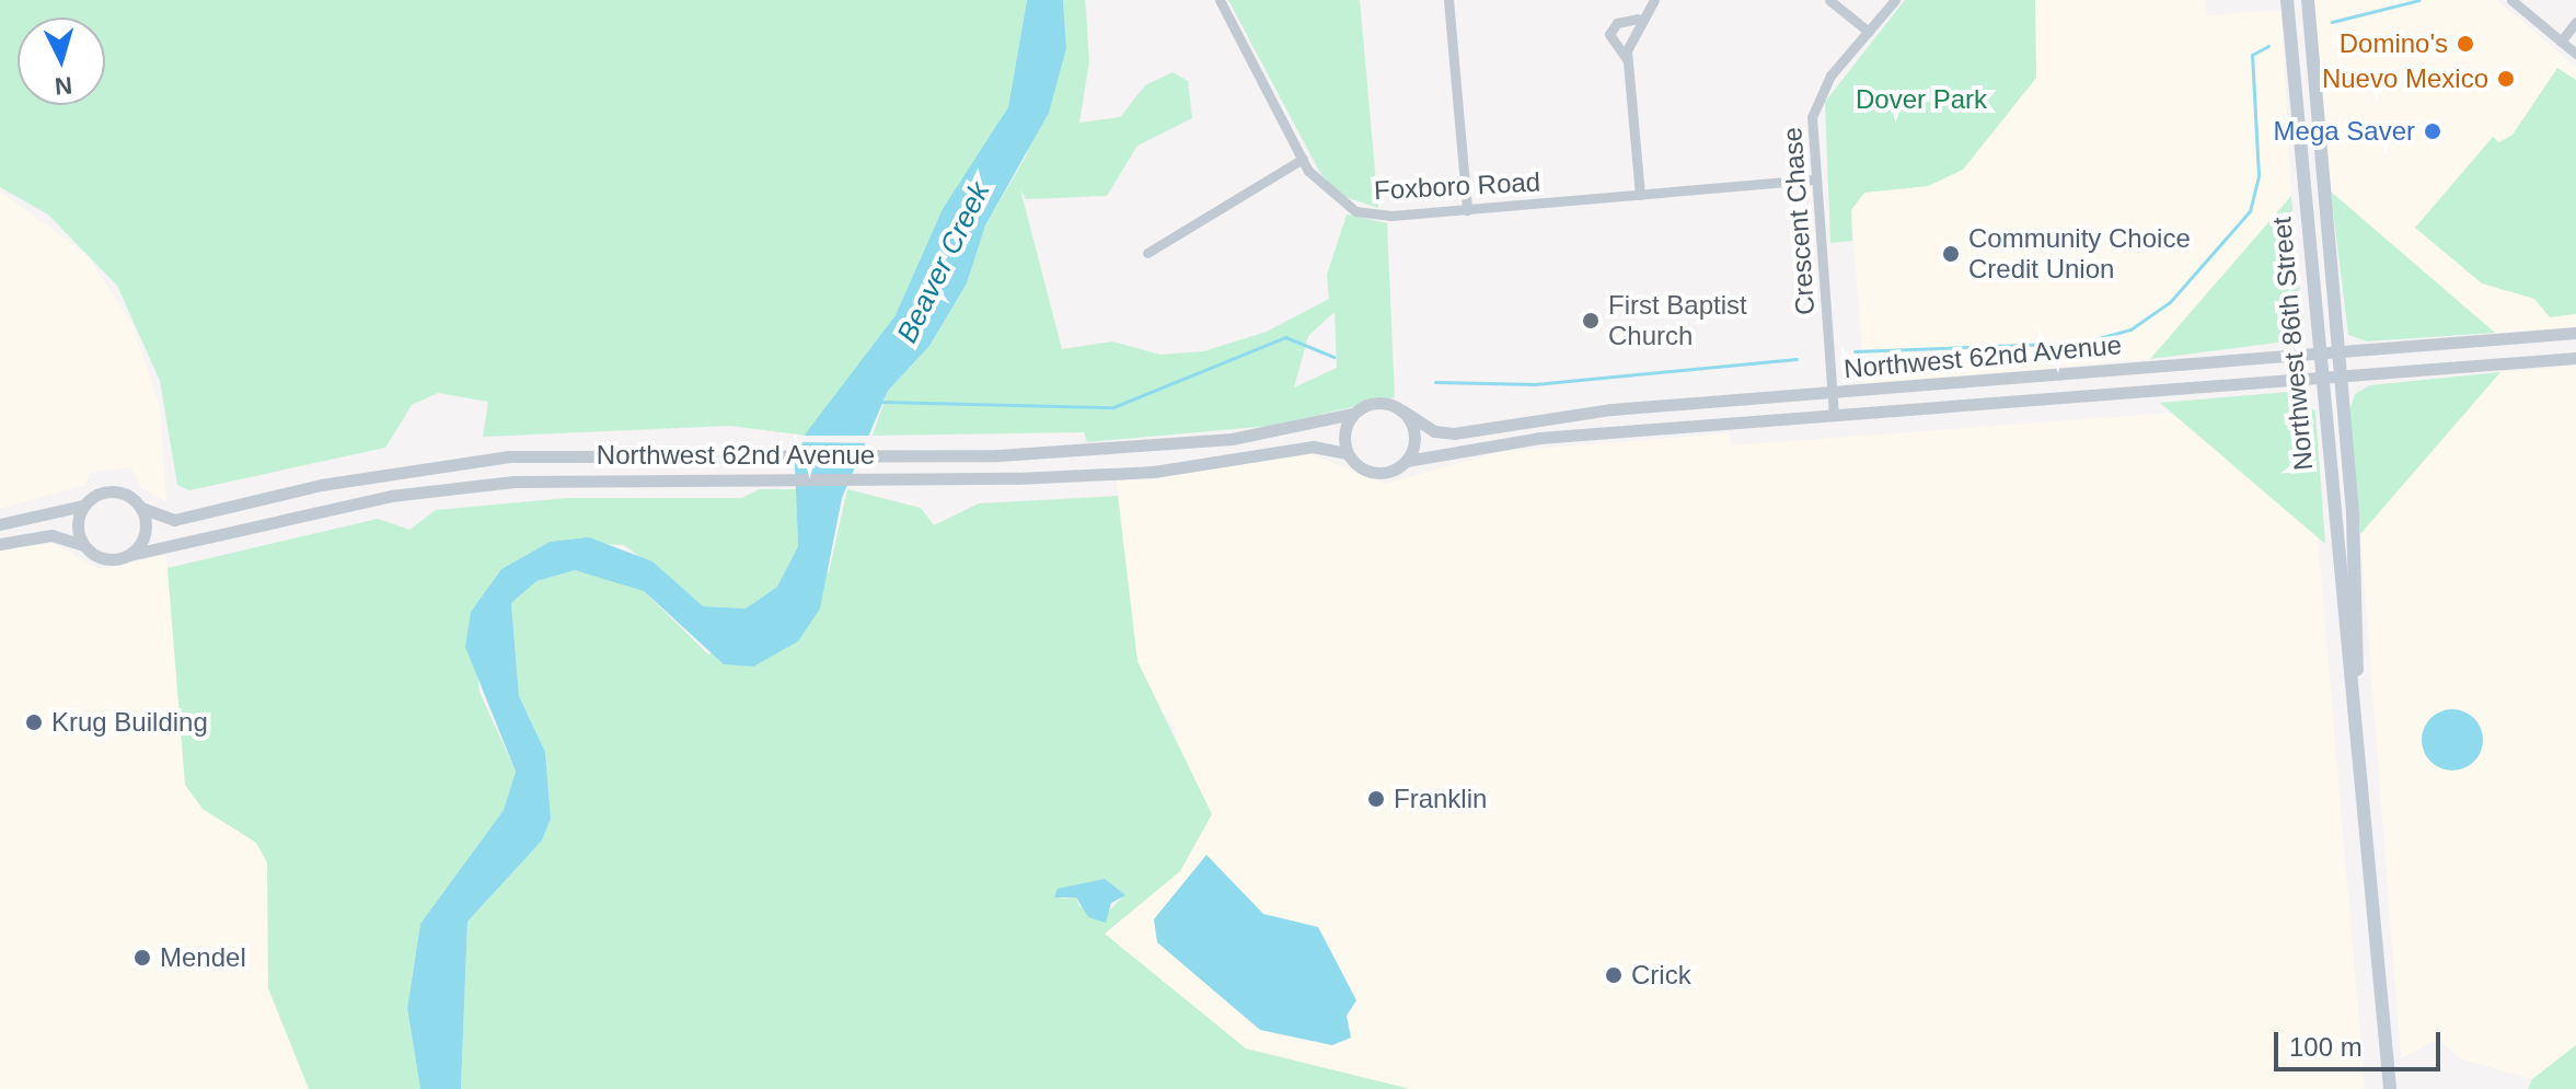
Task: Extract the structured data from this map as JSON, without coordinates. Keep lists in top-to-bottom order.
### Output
{
  "streets": {
    "main road": ["Northwest 86th Street"],
    "street": ["Foxboro Road", "Crescent Chase", "Northwest 62nd Avenue"]
  },
  "crossings": [
    ["Foxboro Road", "Crescent Chase"],
    ["Crescent Chase", "Northwest 62nd Avenue"],
    ["Northwest 86th Street", "Northwest 62nd Avenue"]
  ],
  "water": ["Beaver Creek"],
  "parks": ["Dover Park"],
  "places": [
    "Domino's",
    "Nuevo Mexico",
    "Mega Saver",
    "Community Choice Credit Union",
    "First Baptist Church",
    "Krug Building",
    "Franklin",
    "Mendel",
    "Crick"
  ],
  "scale_bar": "100 m",
  "north": "bottom"
}
